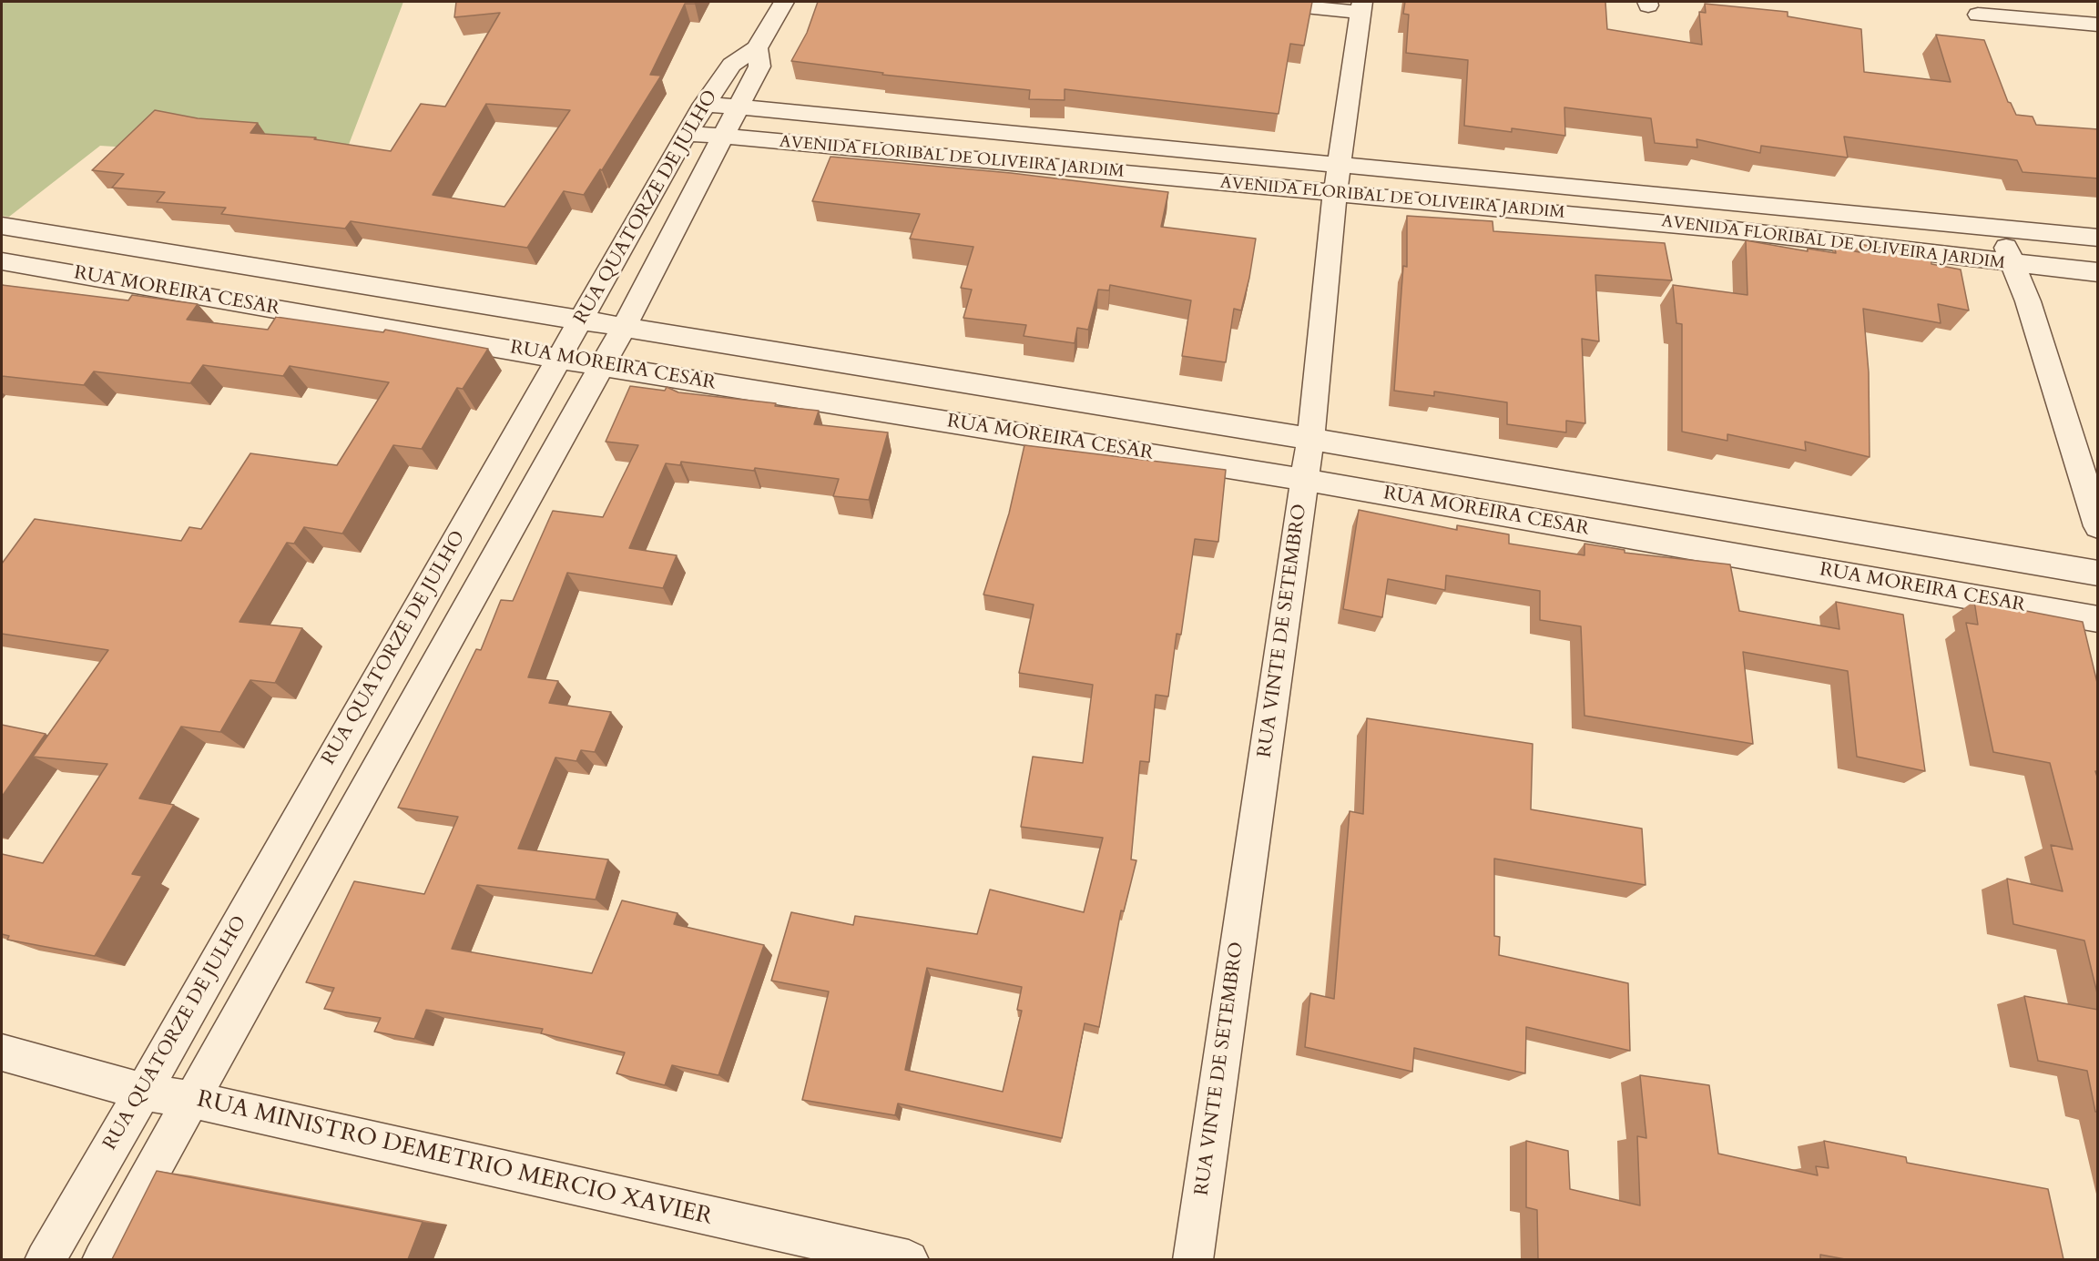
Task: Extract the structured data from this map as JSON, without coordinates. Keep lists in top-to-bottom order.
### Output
{
  "streets": {
    "street": [
      "AVENIDA FLORIBAL DE OLIVEIRA JARDIM",
      "RUA QUATORZE DE JULHO",
      "RUA MOREIRA CESAR",
      "RUA VINTE DE SETEMBRO",
      "RUA MINISTRO DEMETRIO MERCIO XAVIER"
    ]
  },
  "crossings": [
    ["AVENIDA FLORIBAL DE OLIVEIRA JARDIM", "RUA QUATORZE DE JULHO"],
    ["AVENIDA FLORIBAL DE OLIVEIRA JARDIM", "RUA VINTE DE SETEMBRO"],
    ["RUA QUATORZE DE JULHO", "RUA MOREIRA CESAR"],
    ["RUA QUATORZE DE JULHO", "RUA MINISTRO DEMETRIO MERCIO XAVIER"],
    ["RUA MOREIRA CESAR", "RUA VINTE DE SETEMBRO"]
  ]
}
